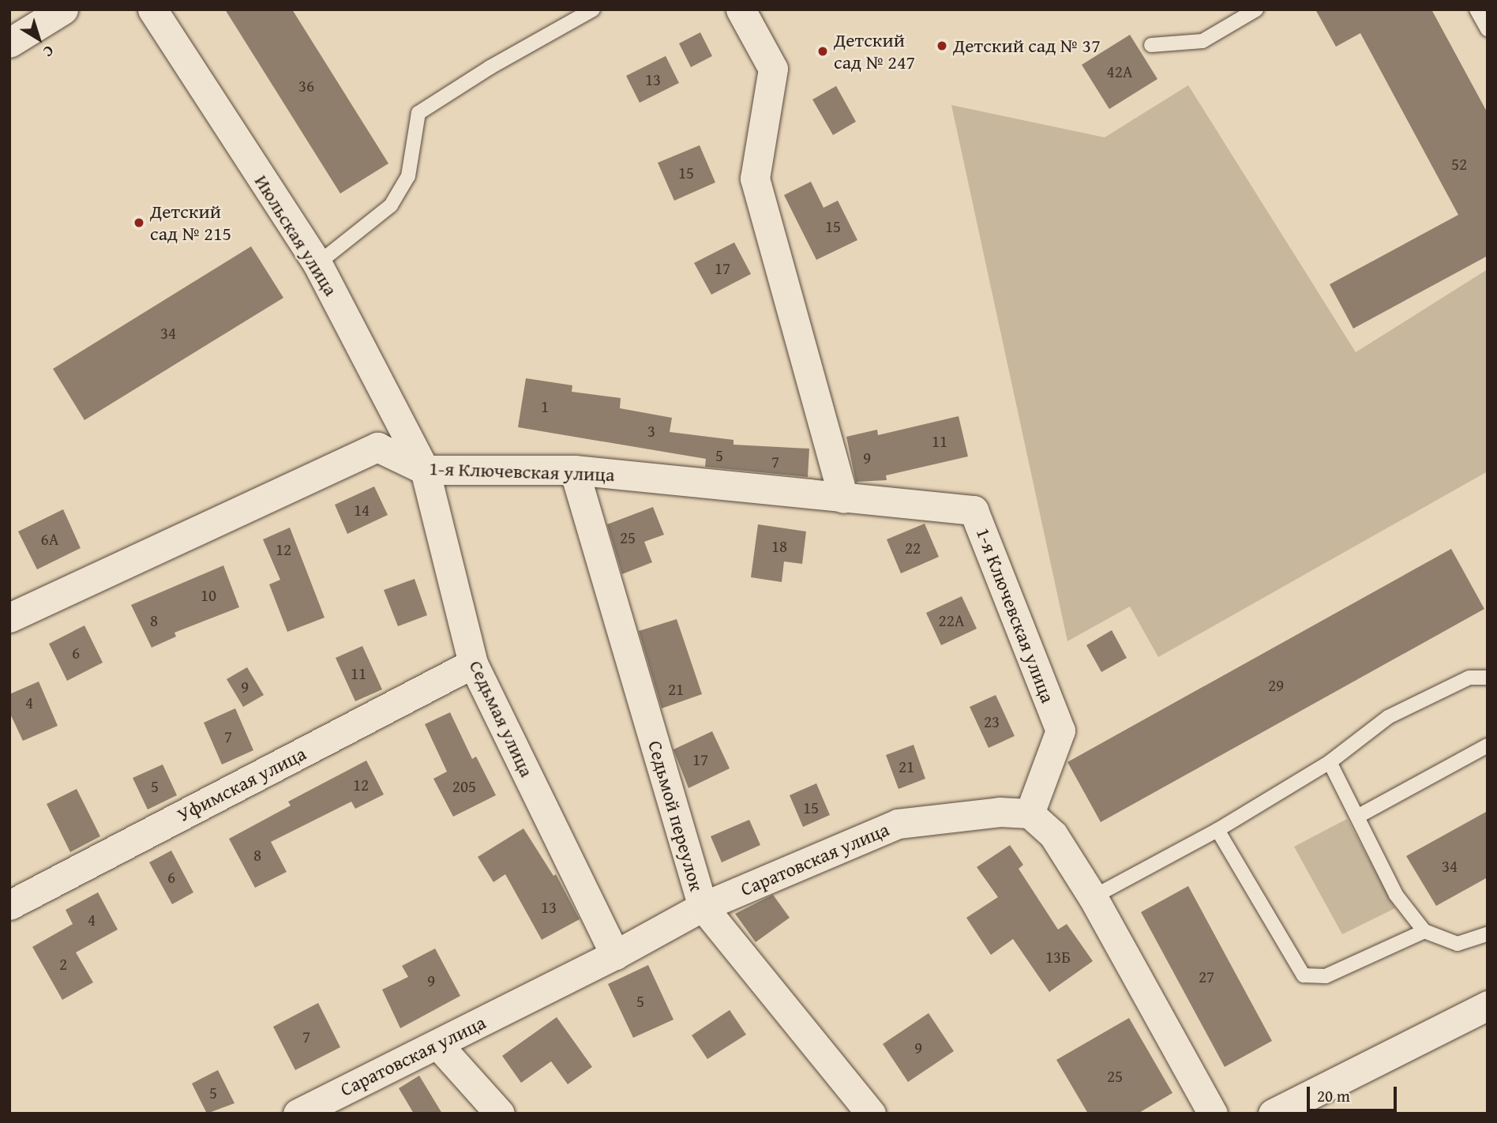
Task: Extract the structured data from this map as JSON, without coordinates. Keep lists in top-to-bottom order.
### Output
{
  "streets": {
    "street": [
      "Июльская улица",
      "1-я Ключевская улица",
      "Седьмая улица",
      "Уфимская улица",
      "Седьмой переулок",
      "Саратовская улица"
    ]
  },
  "crossings": [
    ["Июльская улица", "1-я Ключевская улица"],
    ["Июльская улица", "Седьмая улица"],
    ["1-я Ключевская улица", "Седьмая улица"],
    ["1-я Ключевская улица", "Седьмой переулок"],
    ["1-я Ключевская улица", "Саратовская улица"],
    ["Седьмая улица", "Уфимская улица"],
    ["Седьмая улица", "Саратовская улица"],
    ["Седьмой переулок", "Саратовская улица"]
  ],
  "places": ["Детский сад № 37", "Детский сад № 247", "Детский сад № 215"],
  "house_numbers": [
    "42А",
    "13",
    "36",
    "52",
    "15",
    "15",
    "17",
    "34",
    "1",
    "3",
    "11",
    "5",
    "9",
    "7",
    "14",
    "25",
    "6А",
    "18",
    "22",
    "12",
    "10",
    "8",
    "22А",
    "6",
    "11",
    "29",
    "9",
    "21",
    "4",
    "23",
    "7",
    "17",
    "21",
    "12",
    "5",
    "205",
    "15",
    "8",
    "34",
    "6",
    "13",
    "4",
    "13Б",
    "2",
    "27",
    "9",
    "5",
    "7",
    "9",
    "25",
    "5"
  ],
  "scale_bar": "20 m",
  "north": "bottom right"
}
